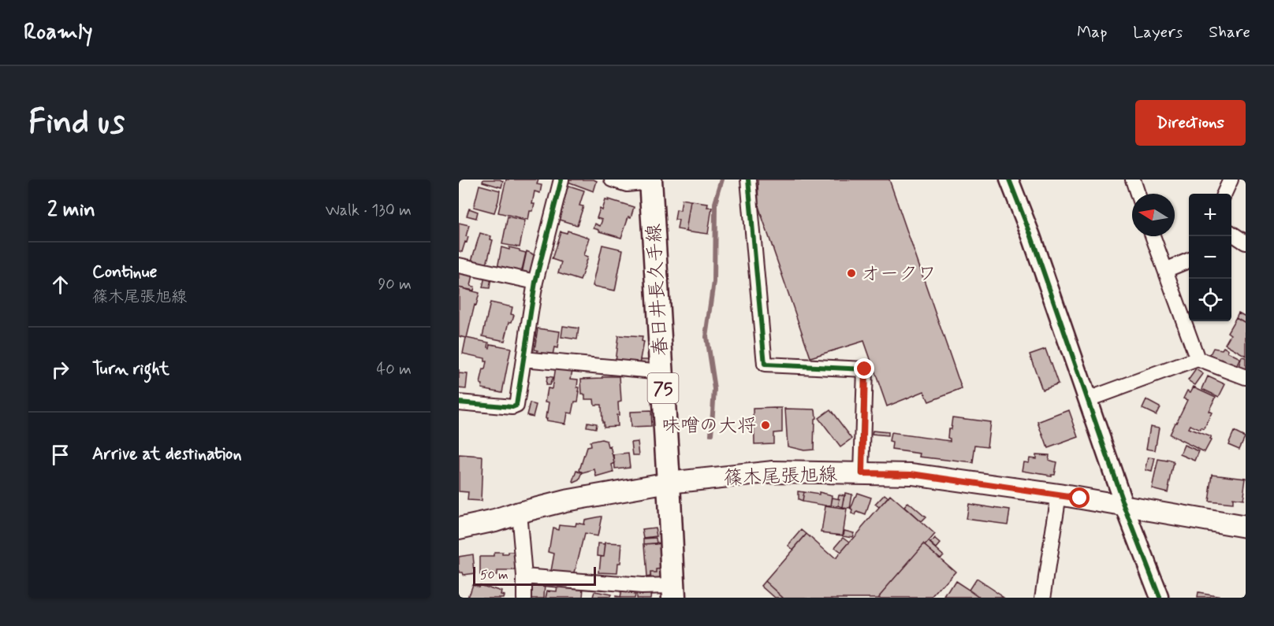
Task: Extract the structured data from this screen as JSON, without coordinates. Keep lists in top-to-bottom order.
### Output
{
  "streets": {
    "main road": ["春日井長久手線", "75", "篠木尾張旭線"]
  },
  "crossings": [
    ["春日井長久手線", "篠木尾張旭線"]
  ],
  "places": ["オークワ", "味噌の大将"],
  "scale_bar": "50 m",
  "north": "left",
  "page": {
    "header": "Roamly",
    "nav": ["Map", "Layers", "Share"],
    "buttons": "Directions",
    "title": "Find us",
    "heading": ["2 min", "Walk · 130 m"],
    "map_buttons": ["+", "−"],
    "list": [
      ["Continue", "篠木尾張旭線", "90 m"],
      ["Turn right", "40 m"],
      "Arrive at destination"
    ],
    "scale": "50 m"
  }
}
